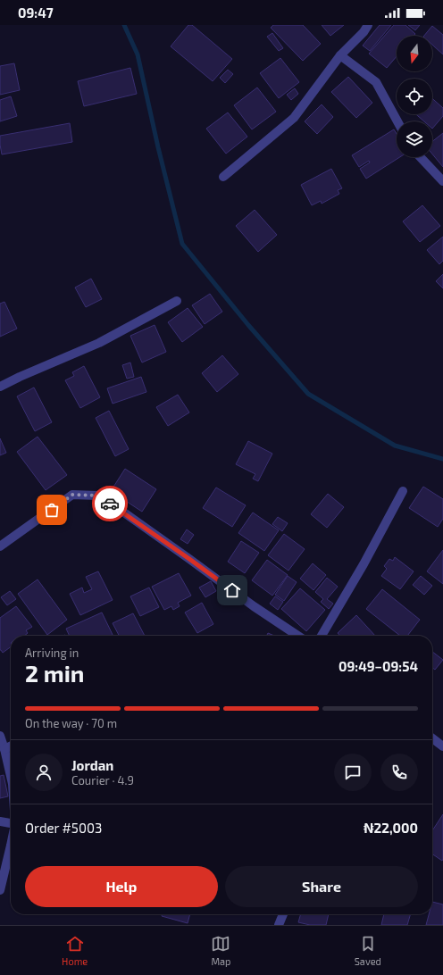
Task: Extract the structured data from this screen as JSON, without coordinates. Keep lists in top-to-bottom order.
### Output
{
  "north": "bottom",
  "page": {
    "status": "09:47",
    "heading": ["2 min", "Arriving in", "09:49–09:54"],
    "panel": [
      "Jordan",
      "Courier · 4.9",
      "Order #5003",
      "₦22,000"
    ],
    "bar": "On the way · 70 m",
    "buttons": ["Help", "Share"],
    "tabs": ["Home", "Map", "Saved"]
  }
}
